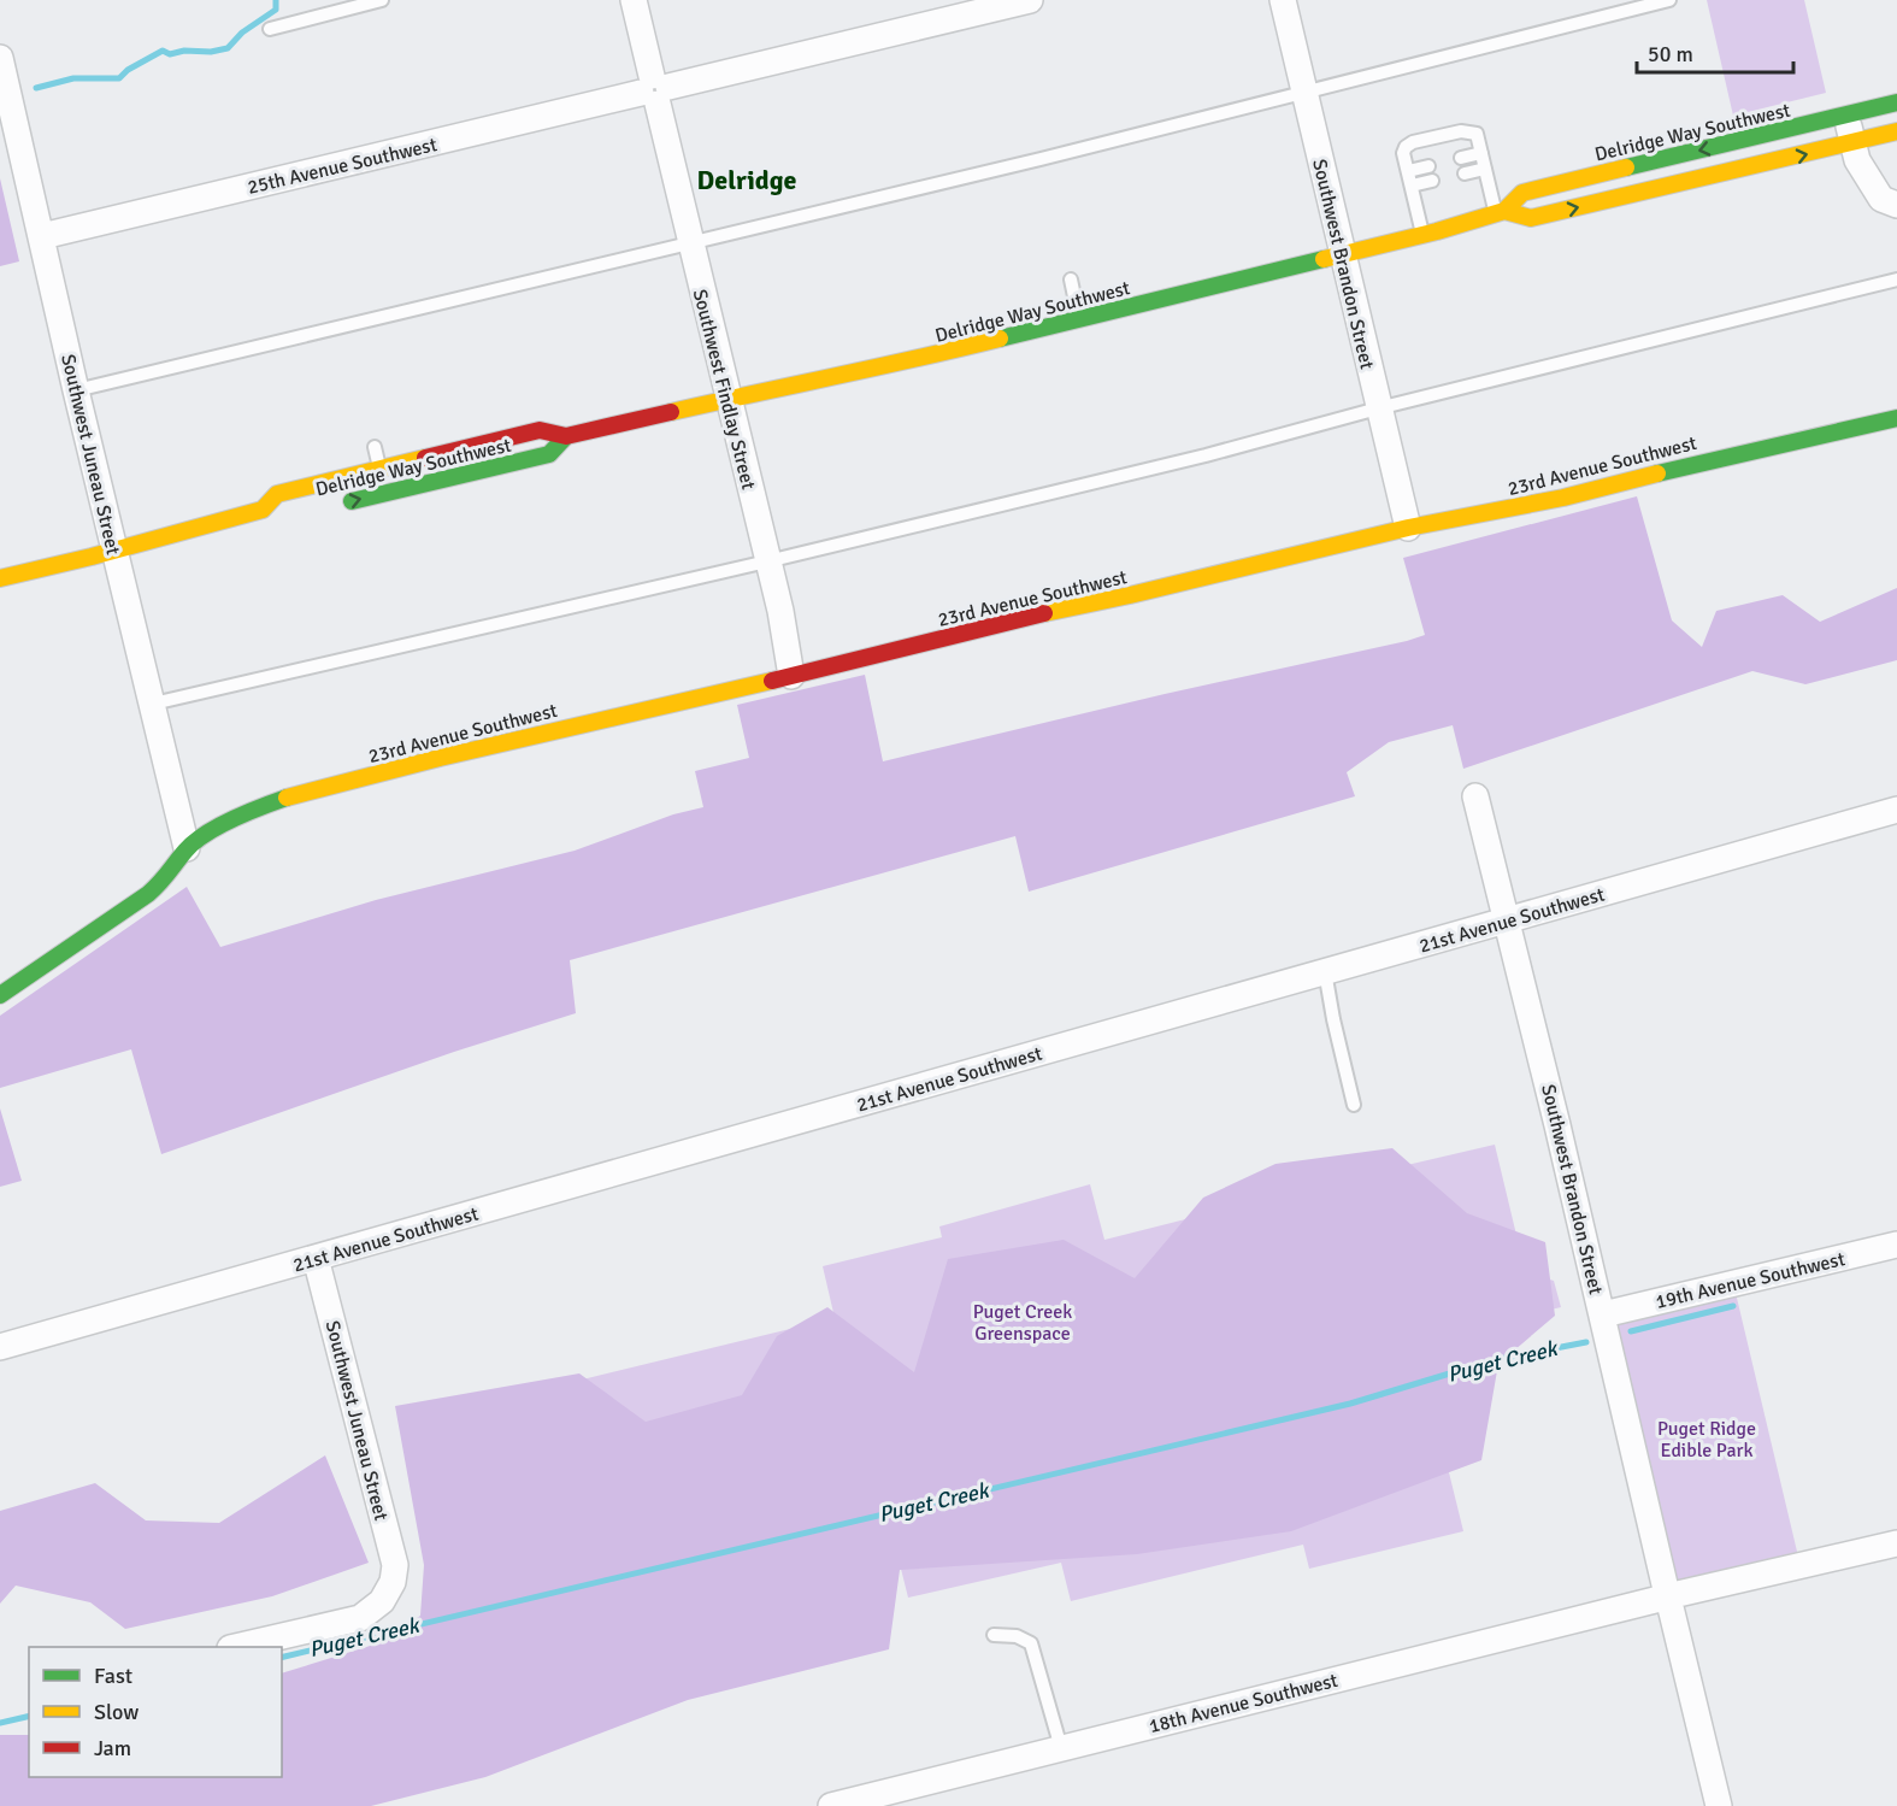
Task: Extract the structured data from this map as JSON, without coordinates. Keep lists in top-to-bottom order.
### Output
{
  "streets": {
    "main road": ["Delridge Way Southwest", "23rd Avenue Southwest"],
    "street": [
      "25th Avenue Southwest",
      "Southwest Brandon Street",
      "Southwest Findlay Street",
      "Southwest Juneau Street",
      "21st Avenue Southwest",
      "19th Avenue Southwest",
      "18th Avenue Southwest"
    ]
  },
  "crossings": [
    ["Delridge Way Southwest", "Southwest Brandon Street"],
    ["Delridge Way Southwest", "Southwest Findlay Street"],
    ["Delridge Way Southwest", "Southwest Juneau Street"],
    ["25th Avenue Southwest", "Southwest Findlay Street"],
    ["25th Avenue Southwest", "Southwest Juneau Street"],
    ["Southwest Brandon Street", "23rd Avenue Southwest"],
    ["Southwest Brandon Street", "21st Avenue Southwest"],
    ["Southwest Brandon Street", "19th Avenue Southwest"],
    ["Southwest Brandon Street", "18th Avenue Southwest"],
    ["Southwest Findlay Street", "23rd Avenue Southwest"],
    ["Southwest Juneau Street", "23rd Avenue Southwest"],
    ["Southwest Juneau Street", "21st Avenue Southwest"]
  ],
  "districts": ["Delridge"],
  "water": ["Puget Creek"],
  "parks": ["Puget Creek Greenspace", "Puget Ridge Edible Park"],
  "legend": ["Fast", "Slow", "Jam"],
  "scale_bar": "50 m"
}
